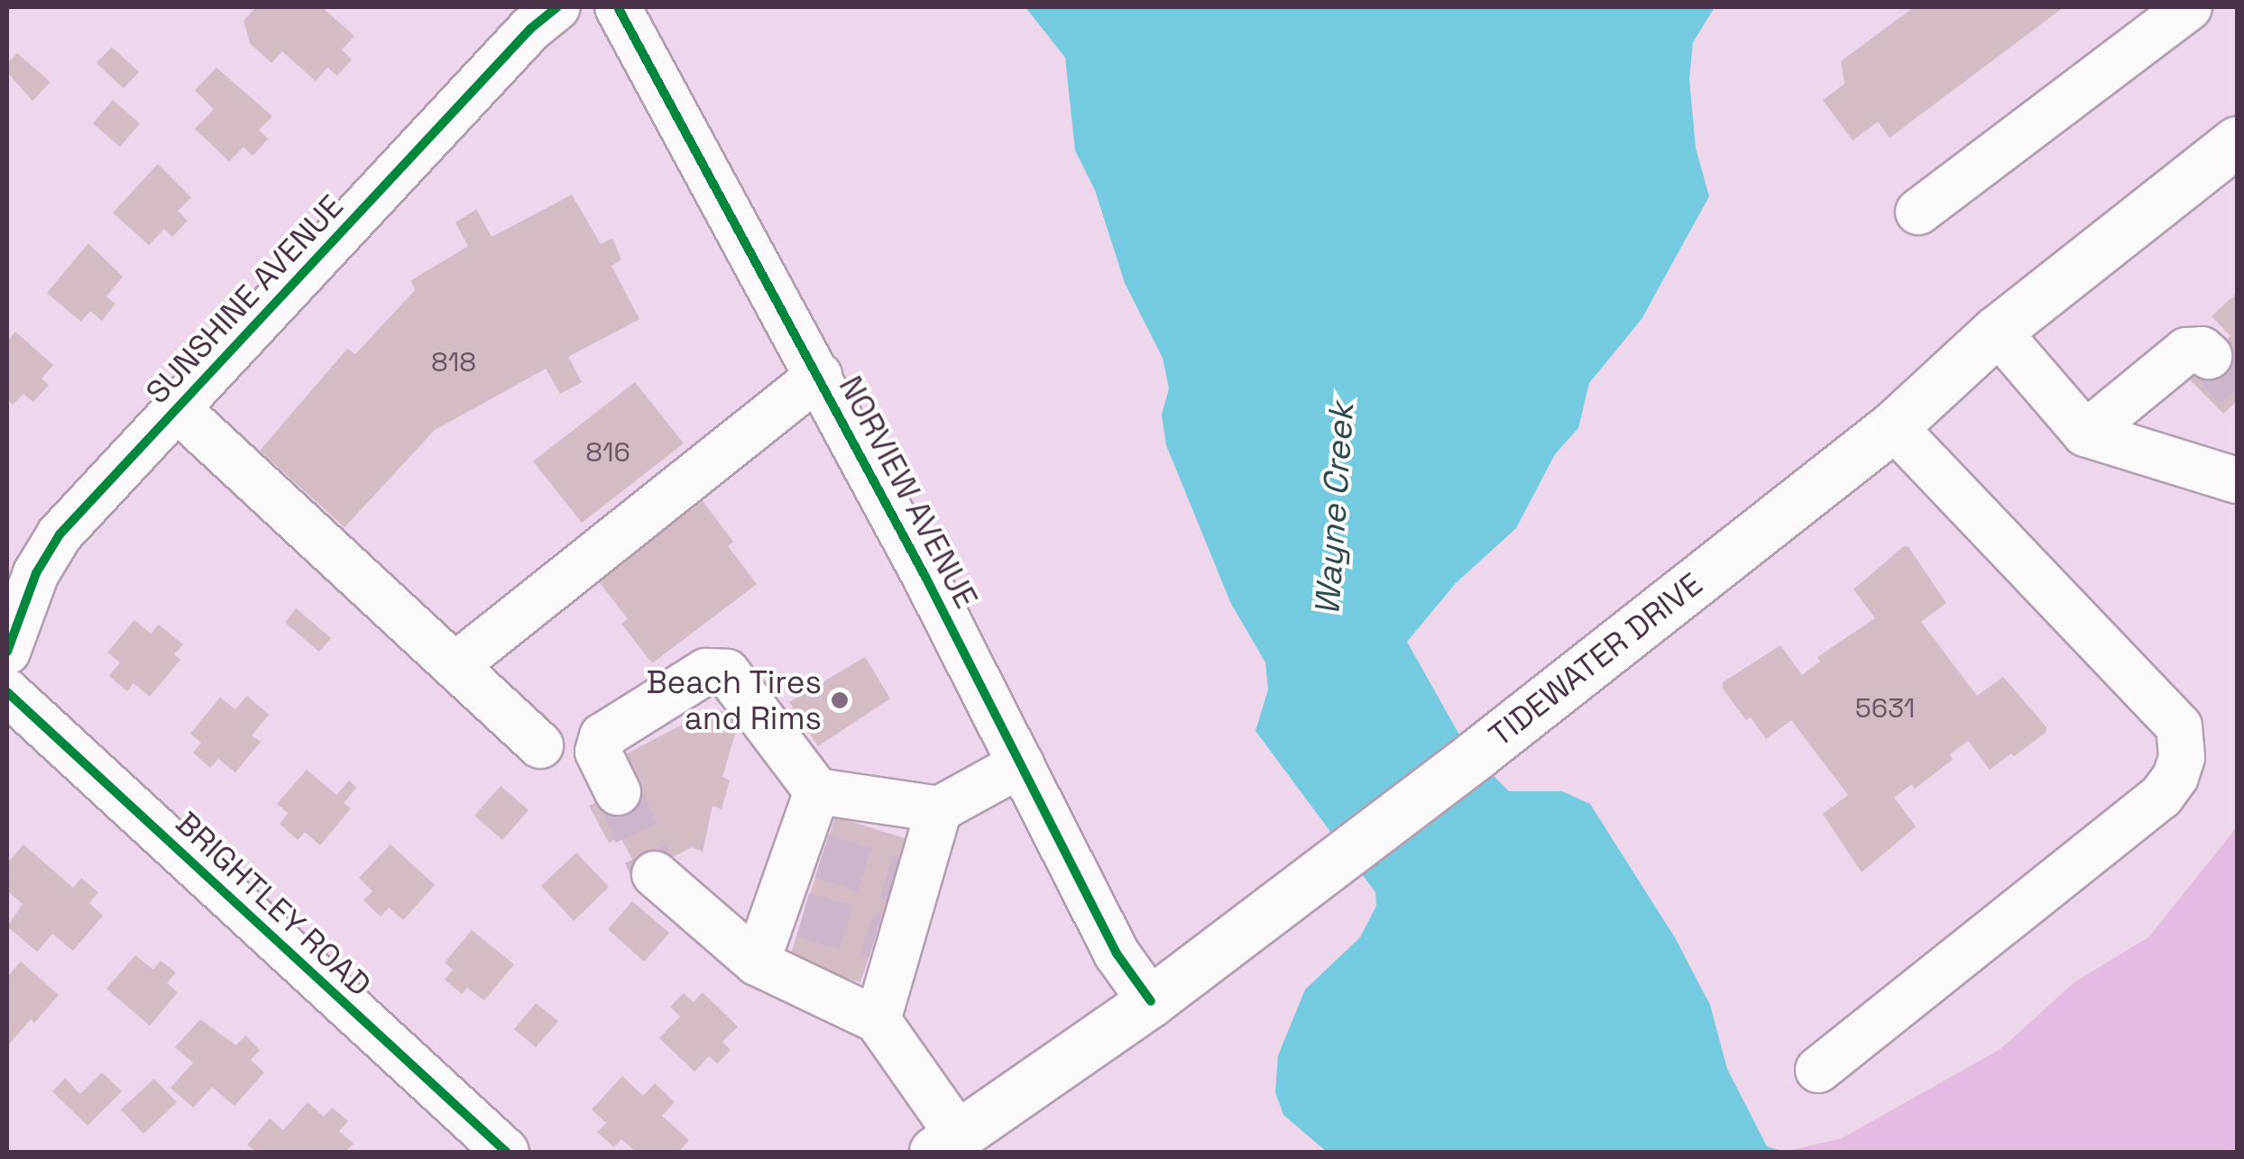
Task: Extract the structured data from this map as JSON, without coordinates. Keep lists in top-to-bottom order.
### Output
{
  "streets": {
    "highway": ["TIDEWATER DRIVE"],
    "street": ["SUNSHINE AVENUE", "NORVIEW AVENUE", "BRIGHTLEY ROAD"]
  },
  "crossings": [
    ["NORVIEW AVENUE", "TIDEWATER DRIVE"]
  ],
  "water": ["Wayne Creek"],
  "places": ["Beach Tires and Rims"],
  "house_numbers": ["818", "816", "5631"]
}
